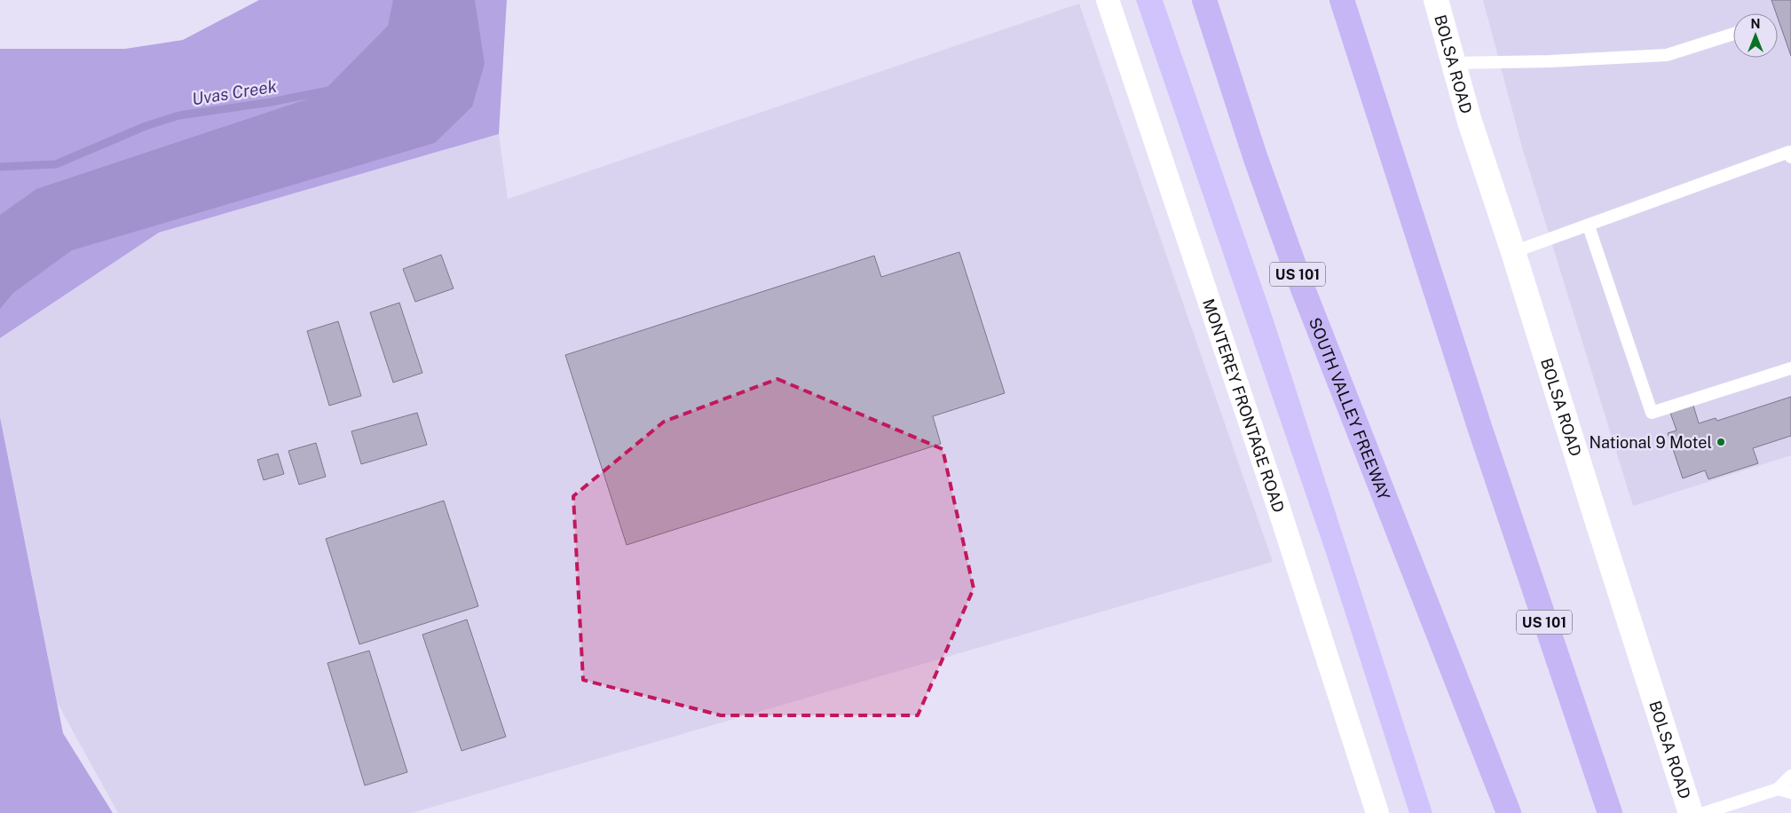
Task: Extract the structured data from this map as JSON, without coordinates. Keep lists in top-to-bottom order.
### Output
{
  "streets": {
    "highway": ["US 101", "SOUTH VALLEY FREEWAY"],
    "main road": ["BOLSA ROAD"],
    "street": ["MONTEREY FRONTAGE ROAD"]
  },
  "water": ["Uvas Creek"],
  "places": ["National 9 Motel"],
  "north": "top"
}
